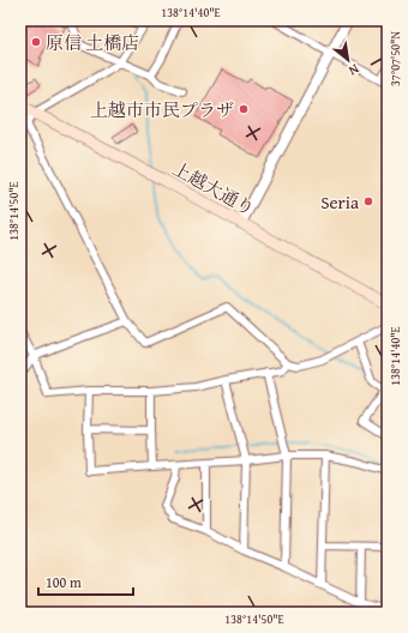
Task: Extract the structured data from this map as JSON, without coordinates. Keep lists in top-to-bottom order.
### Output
{
  "streets": {
    "main road": ["上越大通り"]
  },
  "places": ["原信 土橋店", "上越市市民プラザ", "Seria"],
  "scale_bar": "100 m",
  "north": "bottom right",
  "coordinates": ["138°14'40\"E", "37°07'50\"N", "138°14'50\"E"]
}
